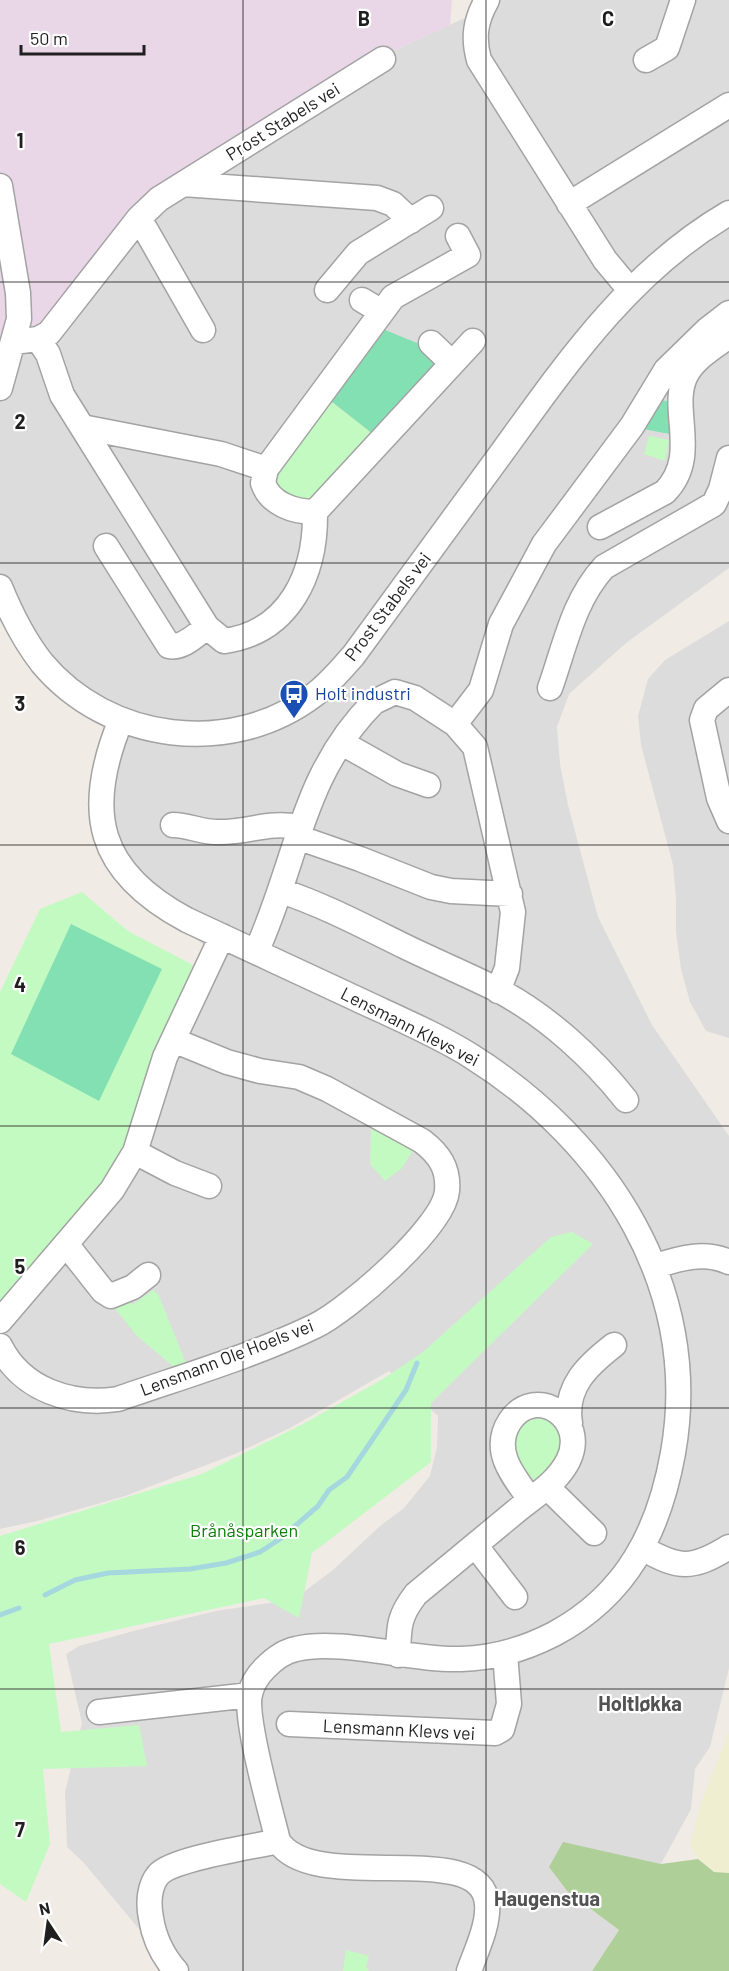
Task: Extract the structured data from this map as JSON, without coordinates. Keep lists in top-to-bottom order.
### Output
{
  "streets": {
    "street": ["Prost Stabels vei", "Lensmann Klevs vei", "Lensmann Ole Hoels vei"]
  },
  "crossings": [
    ["Prost Stabels vei", "Lensmann Klevs vei"]
  ],
  "districts": ["Holtløkka", "Haugenstua"],
  "parks": ["Brånåsparken"],
  "places": {
    "bus stop": ["Holt industri"]
  },
  "scale_bar": "50 m",
  "north": "top",
  "grid": {
    "columns": ["B", "C"],
    "rows": [
      "1",
      "2",
      "3",
      "4",
      "5",
      "6",
      "7"
    ]
  }
}
